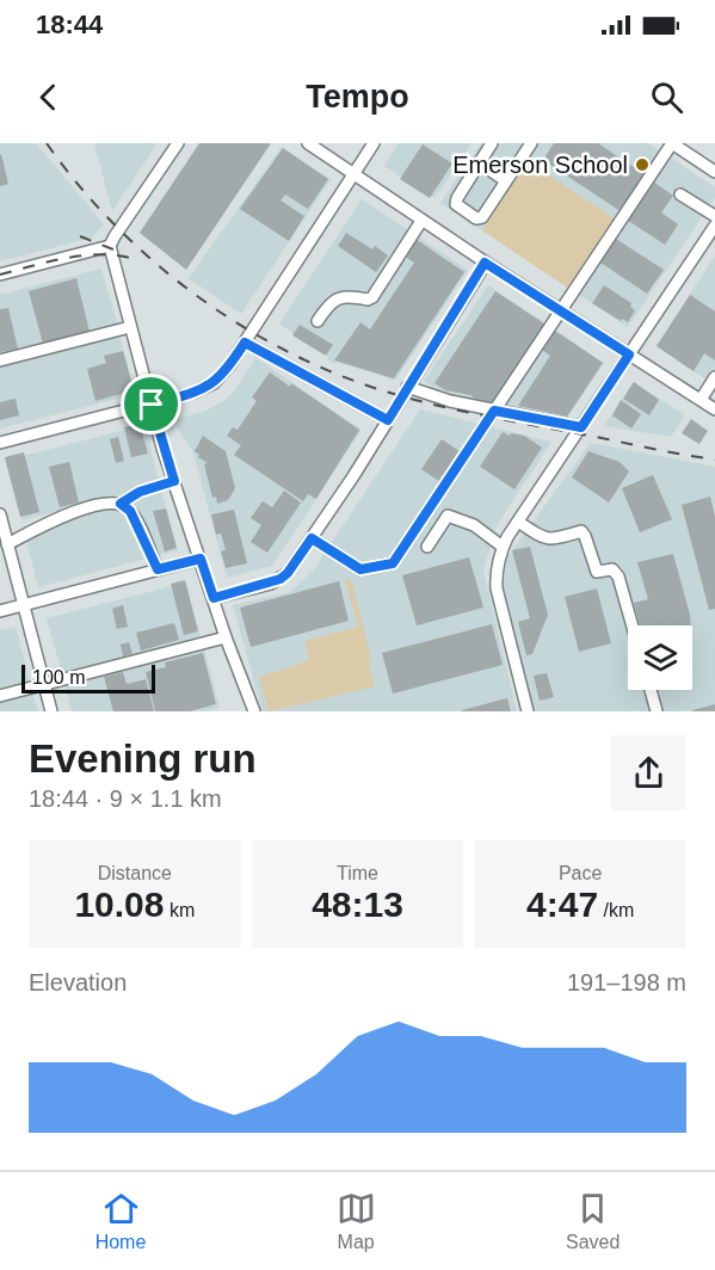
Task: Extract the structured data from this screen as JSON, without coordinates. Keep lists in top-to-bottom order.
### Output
{
  "places": ["Emerson School"],
  "scale_bar": "100 m",
  "page": {
    "status": "18:44",
    "header": "Tempo",
    "scale": "100 m",
    "heading": ["Evening run", "18:44 · 9 × 1.1 km"],
    "stats": [
      ["Distance", "10.08 km"],
      ["Time", "48:13"],
      ["Pace", "4:47 /km"]
    ],
    "chart": ["Elevation", "191–198 m"],
    "tabs": ["Home", "Map", "Saved"]
  }
}
